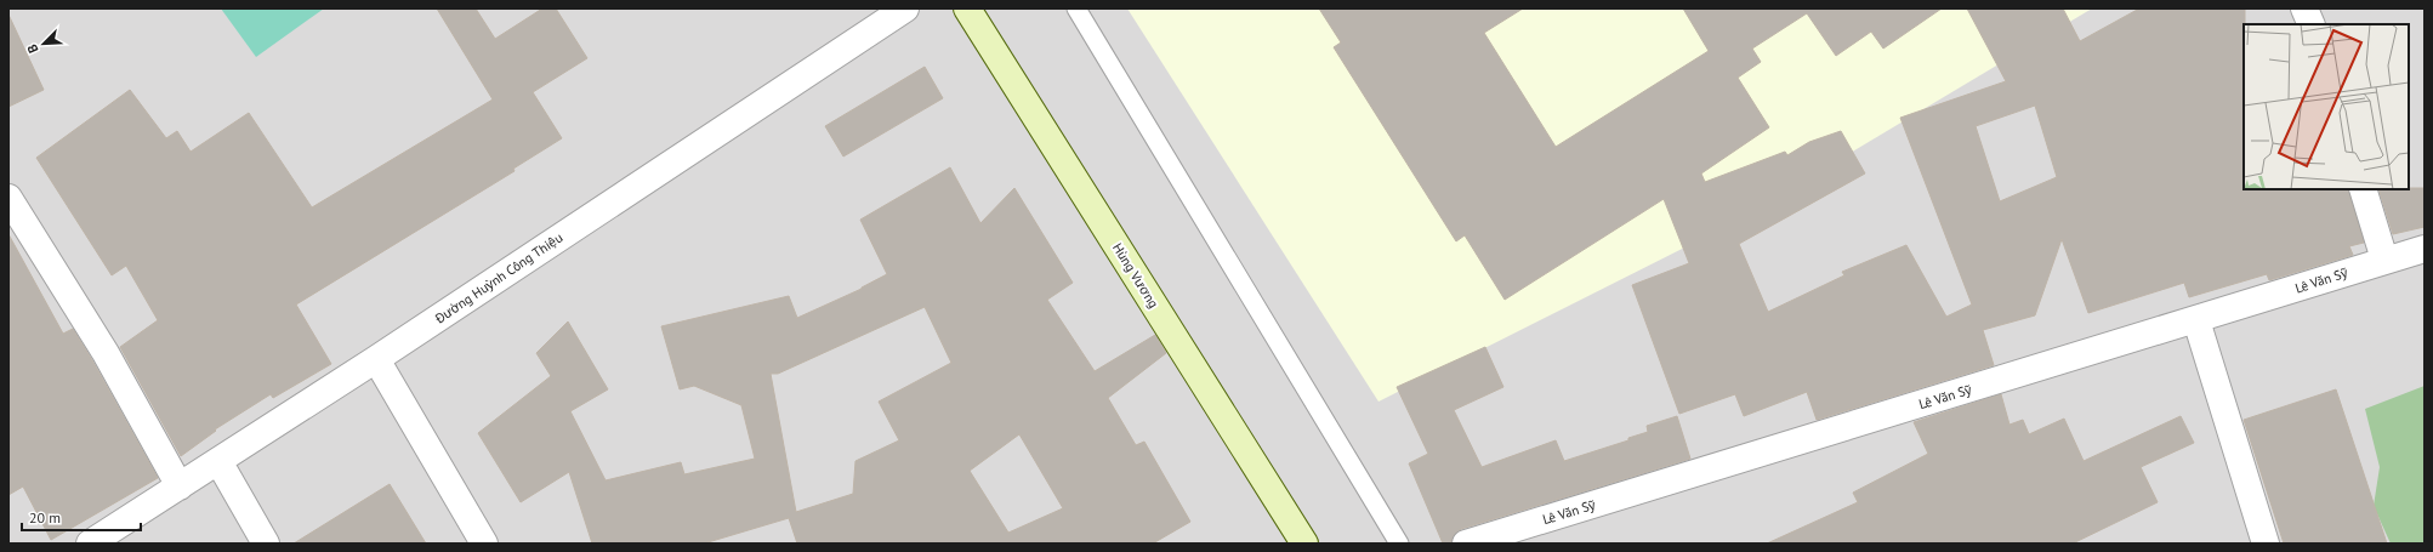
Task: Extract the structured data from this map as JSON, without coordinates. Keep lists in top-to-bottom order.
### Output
{
  "streets": {
    "main road": ["Hùng Vương"],
    "street": ["Đường Huỳnh Công Thiệu", "Lê Văn Sỹ"]
  },
  "scale_bar": "20 m",
  "north": "bottom left"
}
